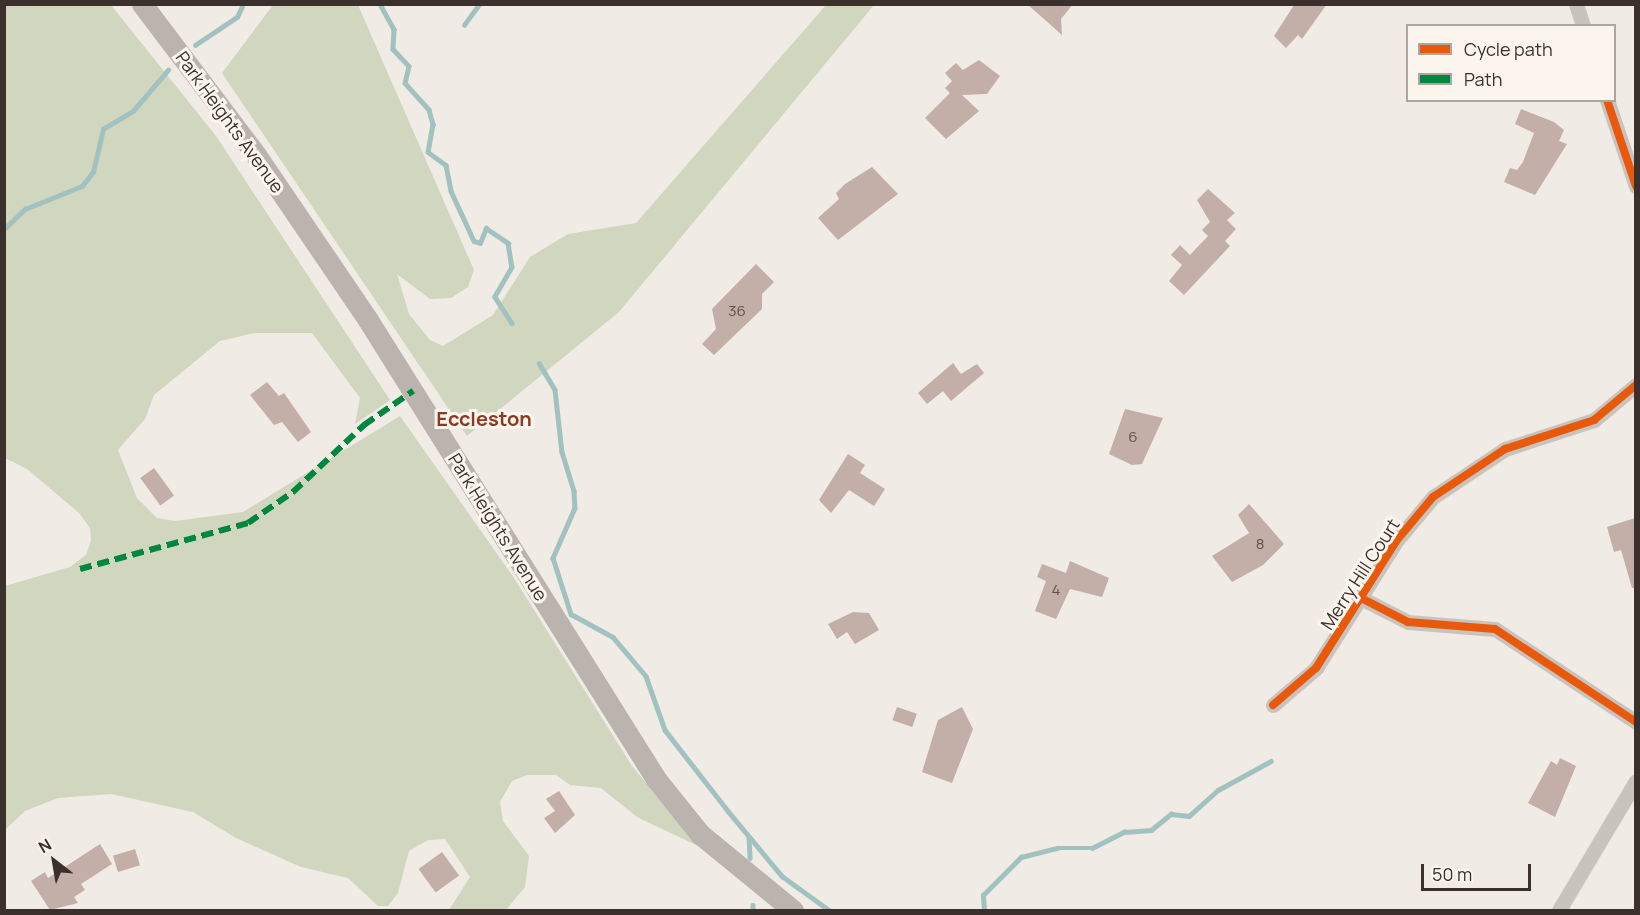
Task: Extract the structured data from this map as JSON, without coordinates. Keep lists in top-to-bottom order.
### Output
{
  "streets": {
    "main road": ["Park Heights Avenue"],
    "street": ["Merry Hill Court"]
  },
  "districts": ["Eccleston"],
  "house_numbers": [
    "36",
    "6",
    "8",
    "4"
  ],
  "legend": ["Cycle path", "Path"],
  "scale_bar": "50 m",
  "north": "top left"
}
